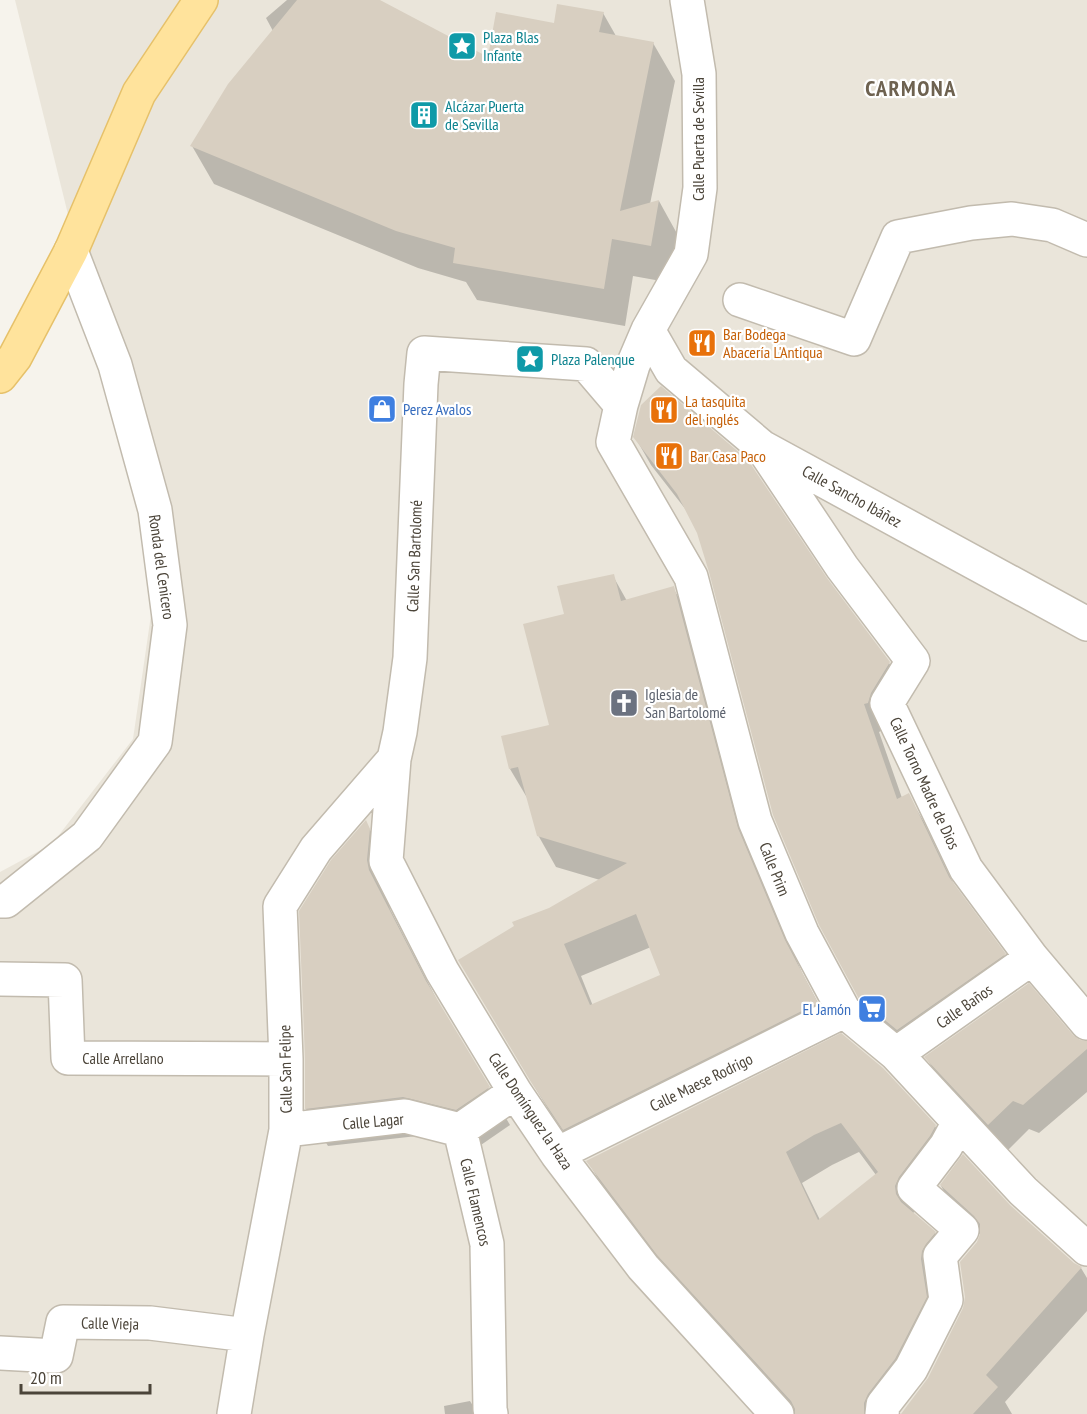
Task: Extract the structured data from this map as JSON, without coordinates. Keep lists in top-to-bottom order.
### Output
{
  "streets": {
    "street": [
      "Calle Puerta de Sevilla",
      "Calle Sancho Ibáñez",
      "Calle San Bartolomé",
      "Ronda del Cenicero",
      "Calle Torno Madre de Dios",
      "Calle Prim",
      "Calle Baños",
      "Calle Arrellano",
      "Calle San Felipe",
      "Calle Maese Rodrigo",
      "Calle Domínguez la Haza",
      "Calle Lagar",
      "Calle Flamencos",
      "Calle Vieja"
    ]
  },
  "crossings": [
    ["Calle Puerta de Sevilla", "Calle Sancho Ibáñez"],
    ["Calle Puerta de Sevilla", "Calle San Bartolomé"],
    ["Calle Puerta de Sevilla", "Calle Prim"],
    ["Calle Sancho Ibáñez", "Calle Torno Madre de Dios"],
    ["Calle San Bartolomé", "Calle Prim"],
    ["Calle San Bartolomé", "Calle San Felipe"],
    ["Calle San Bartolomé", "Calle Domínguez la Haza"],
    ["Calle Torno Madre de Dios", "Calle Baños"],
    ["Calle Prim", "Calle Baños"],
    ["Calle Prim", "Calle Maese Rodrigo"],
    ["Calle Arrellano", "Calle San Felipe"],
    ["Calle San Felipe", "Calle Domínguez la Haza"],
    ["Calle San Felipe", "Calle Lagar"],
    ["Calle San Felipe", "Calle Vieja"],
    ["Calle Maese Rodrigo", "Calle Domínguez la Haza"],
    ["Calle Lagar", "Calle Flamencos"]
  ],
  "districts": ["CARMONA"],
  "places": {
    "place": ["Plaza Blas Infante", "Plaza Palenque"],
    "building": ["Alcázar Puerta de Sevilla"],
    "restaurant": ["Bar Bodega Abacería L'Antiqua", "La tasquita del inglés", "Bar Casa Paco"],
    "shop": ["Perez Avalos"],
    "church": ["Iglesia de San Bartolomé"],
    "supermarket": ["El Jamón"]
  },
  "scale_bar": "20 m"
}
